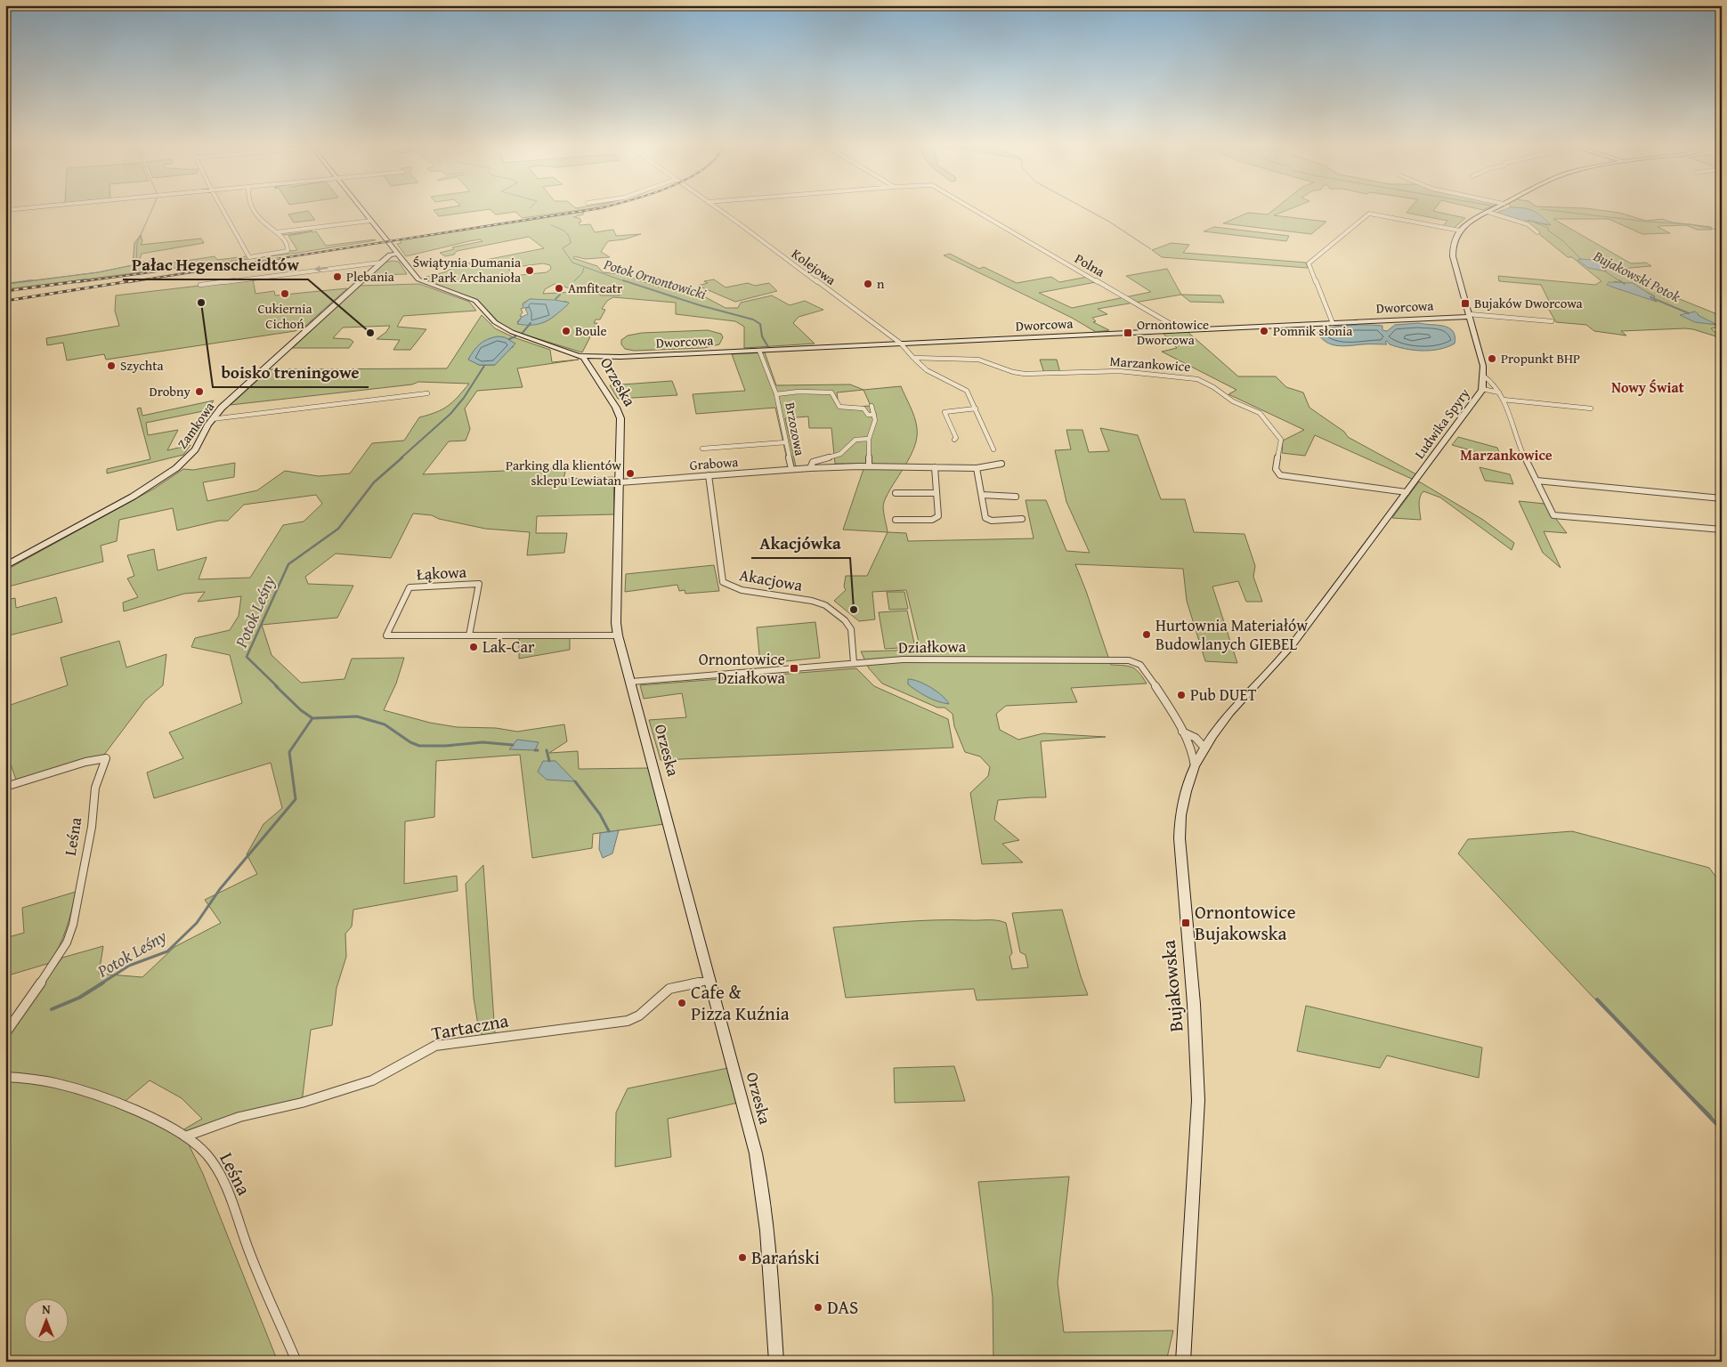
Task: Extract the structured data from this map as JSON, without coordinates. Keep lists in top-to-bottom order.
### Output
{
  "streets": {
    "street": [
      "Polna",
      "Kolejowa",
      "Dworcowa",
      "Marzankowice",
      "Orzeska",
      "Ludwika Spyry",
      "Zamkowa",
      "Brzozowa",
      "Grabowa",
      "Łąkowa",
      "Akacjowa",
      "Działkowa",
      "Leśna",
      "Bujakowska",
      "Tartaczna"
    ]
  },
  "crossings": [
    ["Polna", "Dworcowa"],
    ["Kolejowa", "Dworcowa"],
    ["Dworcowa", "Orzeska"],
    ["Dworcowa", "Ludwika Spyry"],
    ["Dworcowa", "Brzozowa"],
    ["Marzankowice", "Ludwika Spyry"],
    ["Orzeska", "Zamkowa"],
    ["Orzeska", "Grabowa"],
    ["Orzeska", "Łąkowa"],
    ["Orzeska", "Działkowa"],
    ["Orzeska", "Tartaczna"],
    ["Ludwika Spyry", "Bujakowska"],
    ["Brzozowa", "Grabowa"],
    ["Grabowa", "Akacjowa"],
    ["Akacjowa", "Działkowa"],
    ["Działkowa", "Bujakowska"],
    ["Leśna", "Tartaczna"]
  ],
  "districts": ["Nowy Świat", "Marzankowice"],
  "water": ["Bujakowski Potok", "Potok Ornontowicki", "Potok Leśny"],
  "places": {
    "other": [
      "Świątynia Dumania - Park Archanioła",
      "Plebania",
      "n",
      "Amfiteatr",
      "Cukiernia Cichoń",
      "boisko treningowe",
      "Boule",
      "Pomnik słonia",
      "Pałac Hegenscheidtów",
      "Propunkt BHP",
      "Szychta",
      "Drobny",
      "Parking dla klientów sklepu Lewiatan",
      "Akacjówka",
      "Hurtownia Materiałów Budowlanych GIEBEL",
      "Lak-Car",
      "Pub DUET",
      "Cafe & Pizza Kuźnia",
      "Barański",
      "DAS"
    ],
    "transit": [
      "Bujaków Dworcowa",
      "Ornontowice Dworcowa",
      "Ornontowice Działkowa",
      "Ornontowice Bujakowska"
    ]
  },
  "north": "top"
}
